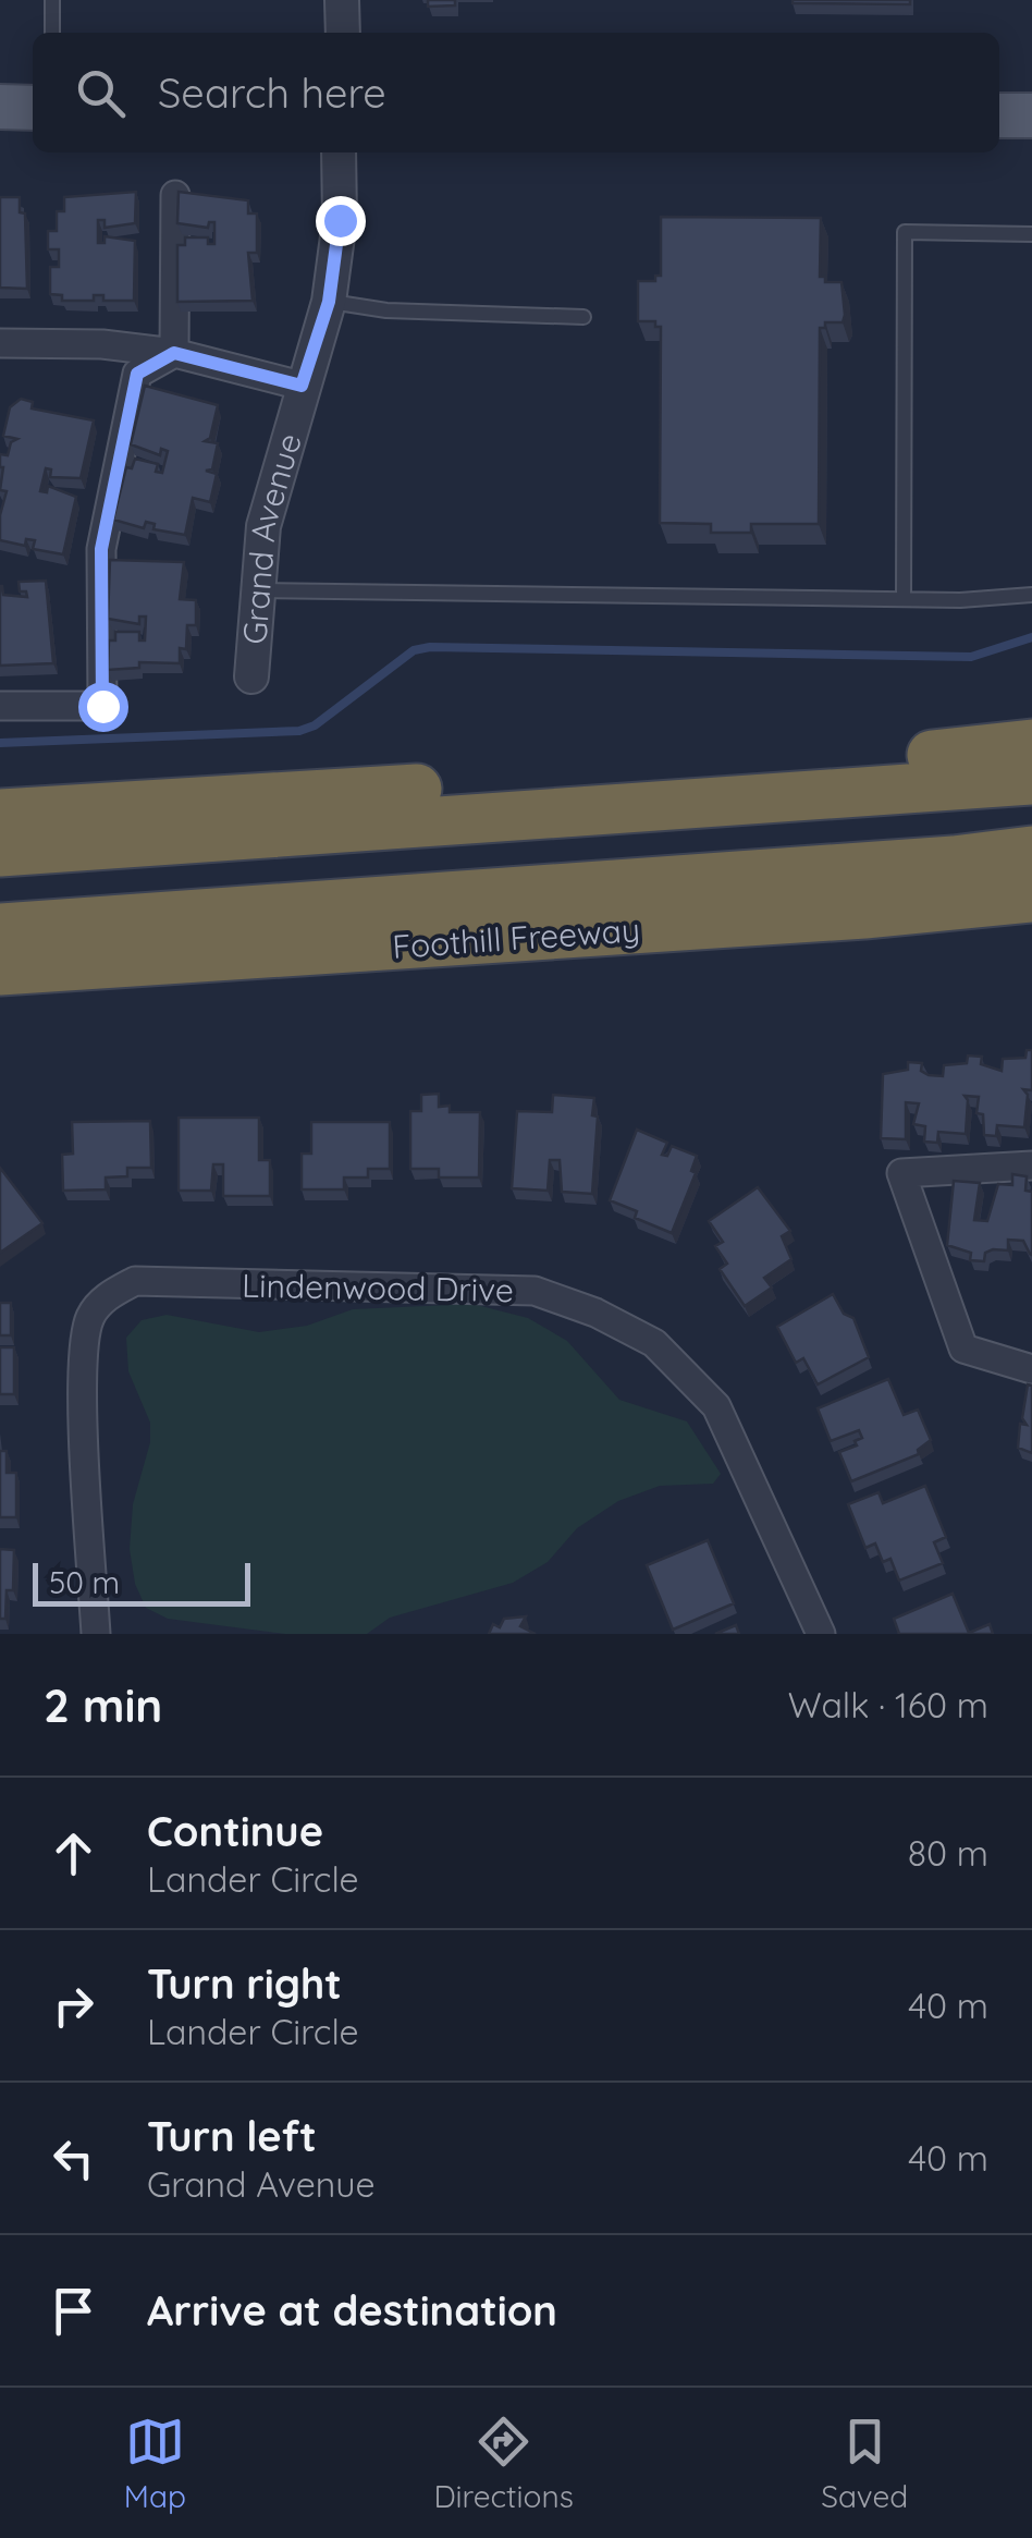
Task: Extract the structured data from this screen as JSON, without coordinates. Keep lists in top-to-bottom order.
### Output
{
  "streets": {
    "highway": ["Foothill Freeway"],
    "street": ["Grand Avenue", "Lindenwood Drive"]
  },
  "scale_bar": "50 m",
  "page": {
    "search": "Search here",
    "scale": "50 m",
    "heading": ["2 min", "Walk · 160 m"],
    "list": [
      ["Continue", "Lander Circle", "80 m"],
      ["Turn right", "Lander Circle", "40 m"],
      ["Turn left", "Grand Avenue", "40 m"],
      "Arrive at destination"
    ],
    "nav": ["Map", "Directions", "Saved"]
  }
}
